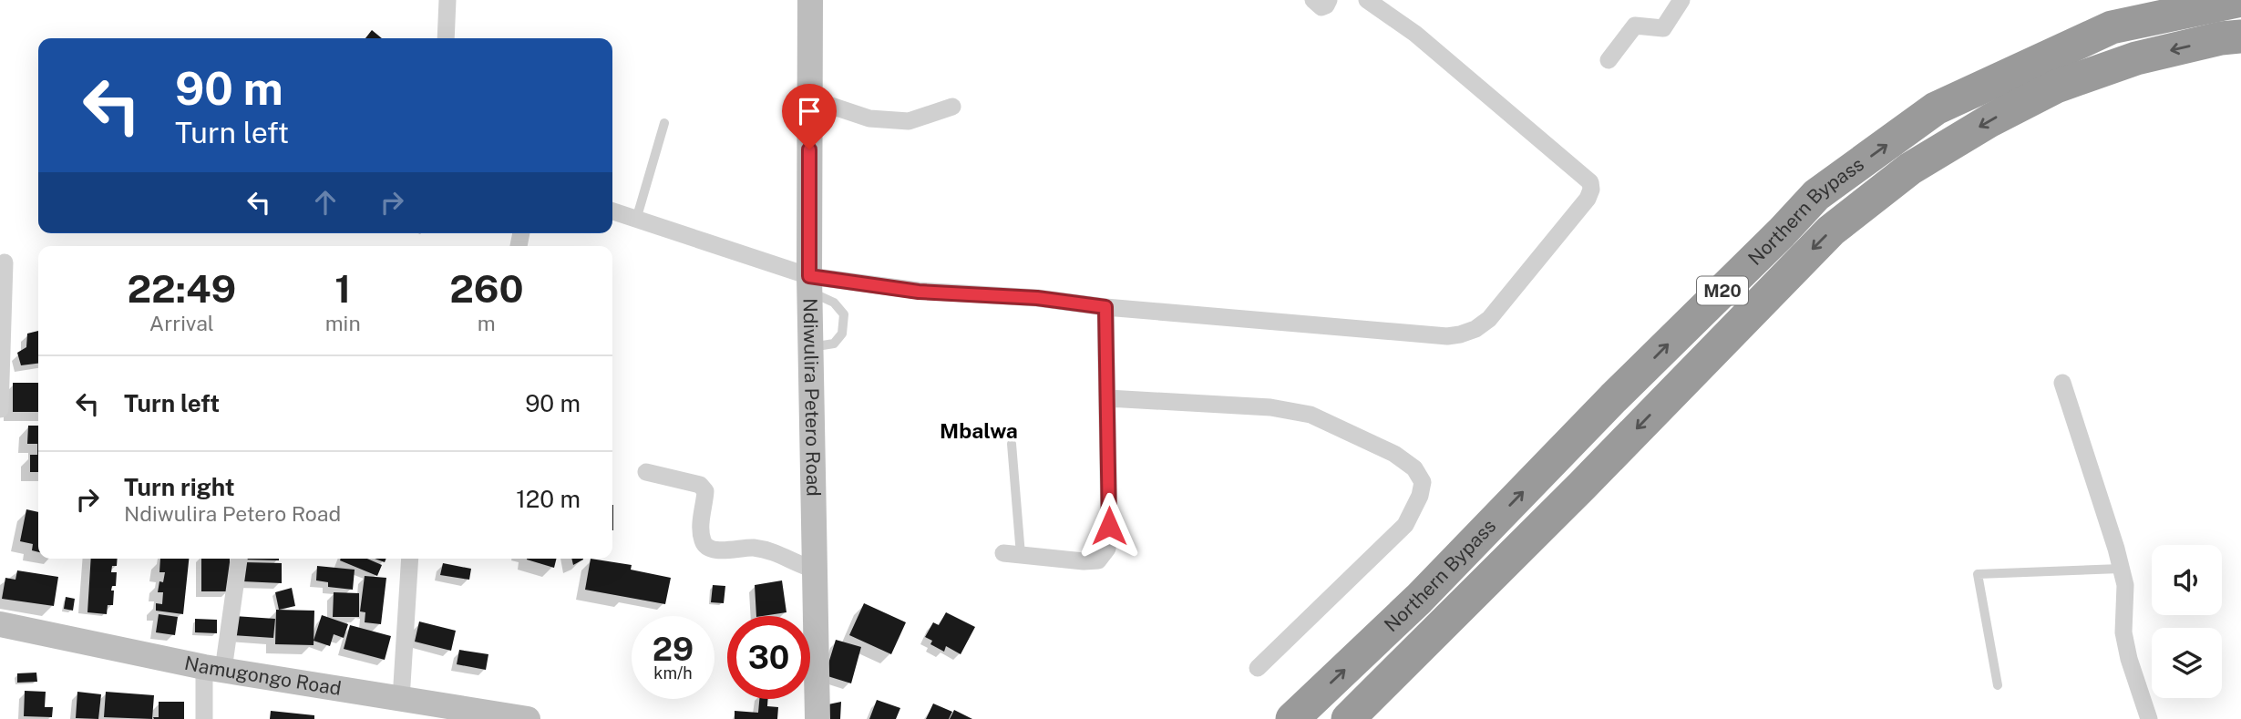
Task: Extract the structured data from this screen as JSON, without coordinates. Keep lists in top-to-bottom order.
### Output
{
  "streets": {
    "highway": ["Northern Bypass", "M20"],
    "street": ["Ndiwulira Petero Road", "Namugongo Road"]
  },
  "districts": ["Mbalwa"],
  "page": {
    "turn": ["90 m", "Turn left"],
    "eta": [
      "22:49",
      "Arrival",
      "1",
      "min",
      "260",
      "m"
    ],
    "list": [
      {
        "name": "Turn left",
        "value": "90 m"
      },
      {
        "name": "Turn right",
        "note": "Ndiwulira Petero Road",
        "value": "120 m"
      }
    ],
    "speed": "29 km/h",
    "limit": "30"
  }
}
